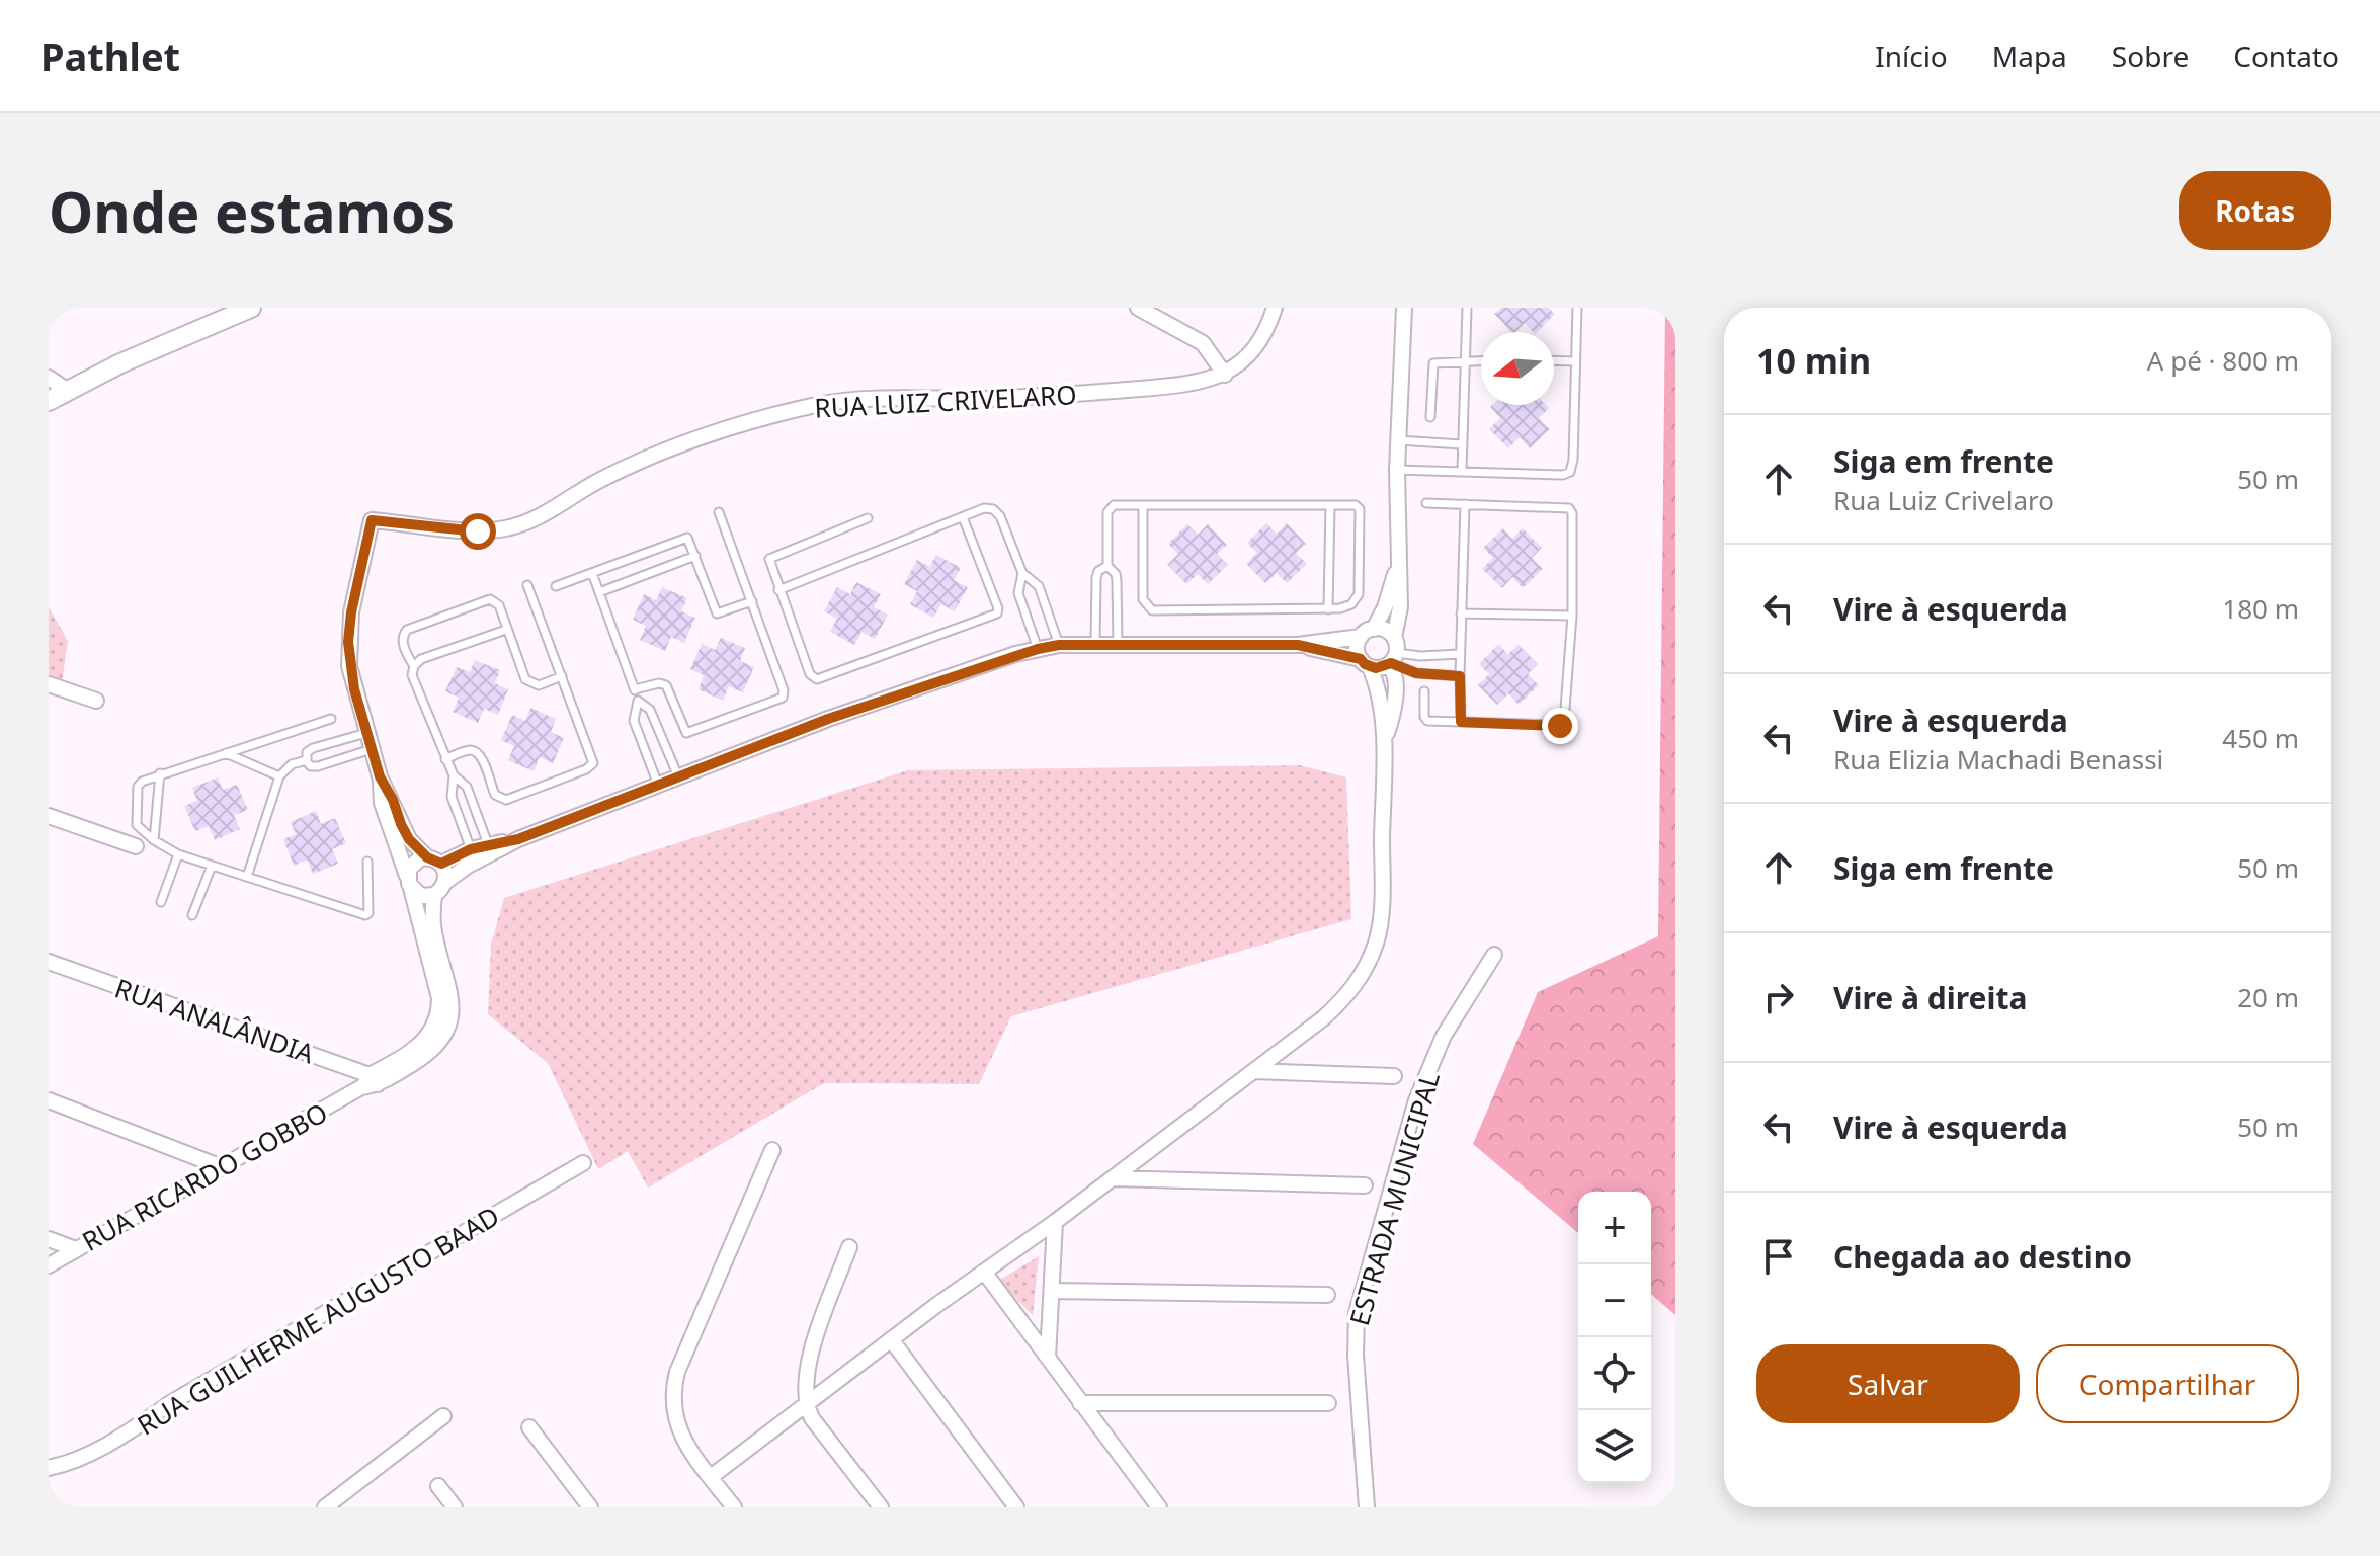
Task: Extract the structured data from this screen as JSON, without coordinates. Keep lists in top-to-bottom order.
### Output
{
  "streets": {
    "street": [
      "RUA LUIZ CRIVELARO",
      "RUA ANALÂNDIA",
      "RUA RICARDO GOBBO",
      "ESTRADA MUNICIPAL",
      "RUA GUILHERME AUGUSTO BAAD"
    ]
  },
  "crossings": [
    ["RUA ANALÂNDIA", "RUA RICARDO GOBBO"]
  ],
  "north": "left",
  "page": {
    "header": "Pathlet",
    "nav": [
      "Início",
      "Mapa",
      "Sobre",
      "Contato"
    ],
    "buttons": [
      "Rotas",
      ["Salvar", "Compartilhar"]
    ],
    "title": "Onde estamos",
    "heading": ["10 min", "A pé · 800 m"],
    "list": [
      ["Siga em frente", "Rua Luiz Crivelaro", "50 m"],
      ["Vire à esquerda", "180 m"],
      ["Vire à esquerda", "Rua Elizia Machadi Benassi", "450 m"],
      ["Siga em frente", "50 m"],
      ["Vire à direita", "20 m"],
      ["Vire à esquerda", "50 m"],
      "Chegada ao destino"
    ],
    "map_buttons": ["+", "−"]
  }
}
